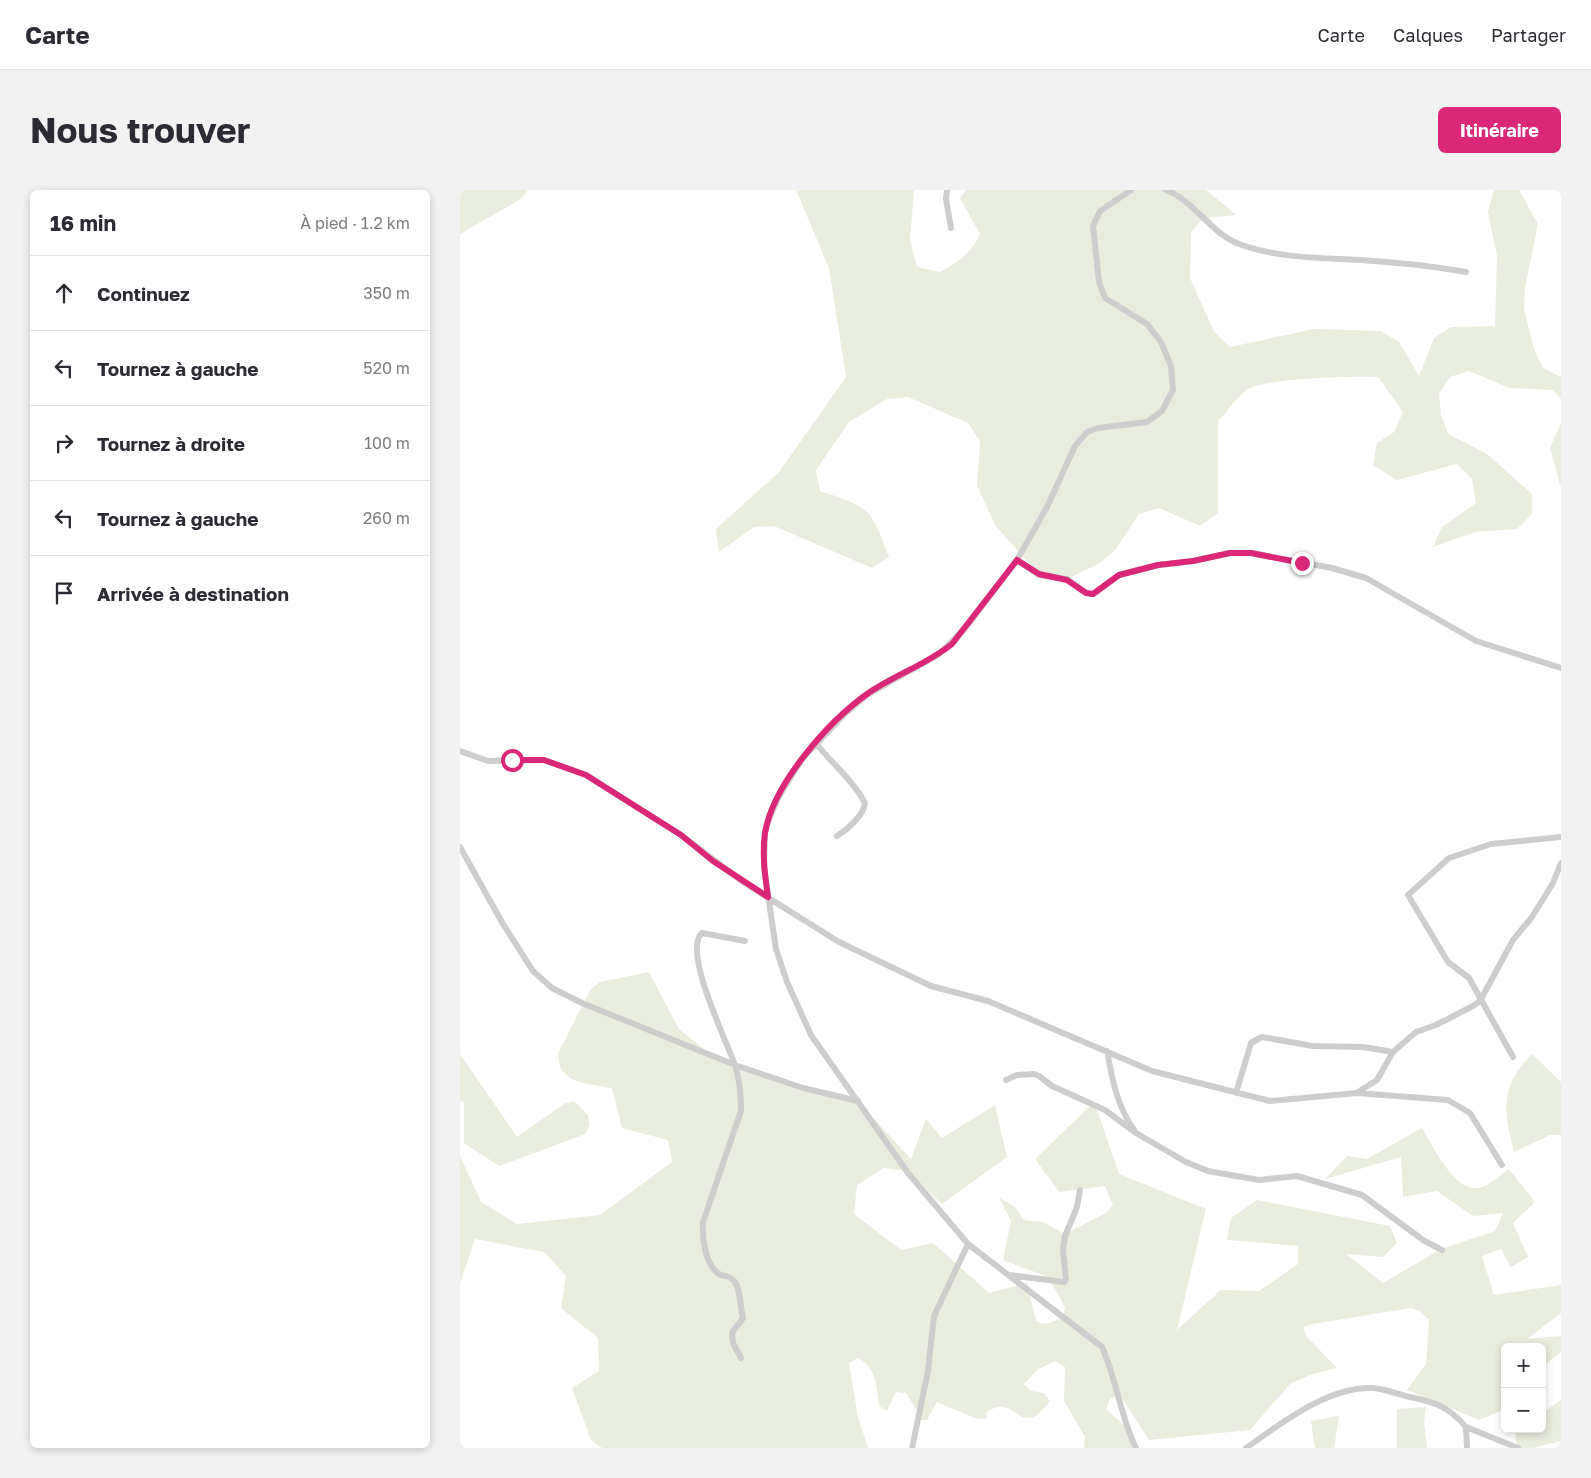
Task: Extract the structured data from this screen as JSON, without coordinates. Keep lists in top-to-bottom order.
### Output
{
  "page": {
    "header": "Carte",
    "nav": ["Carte", "Calques", "Partager"],
    "buttons": "Itinéraire",
    "title": "Nous trouver",
    "heading": ["16 min", "À pied · 1.2 km"],
    "list": [
      ["Continuez", "350 m"],
      ["Tournez à gauche", "520 m"],
      ["Tournez à droite", "100 m"],
      ["Tournez à gauche", "260 m"],
      "Arrivée à destination"
    ],
    "map_buttons": ["+", "−"]
  }
}
